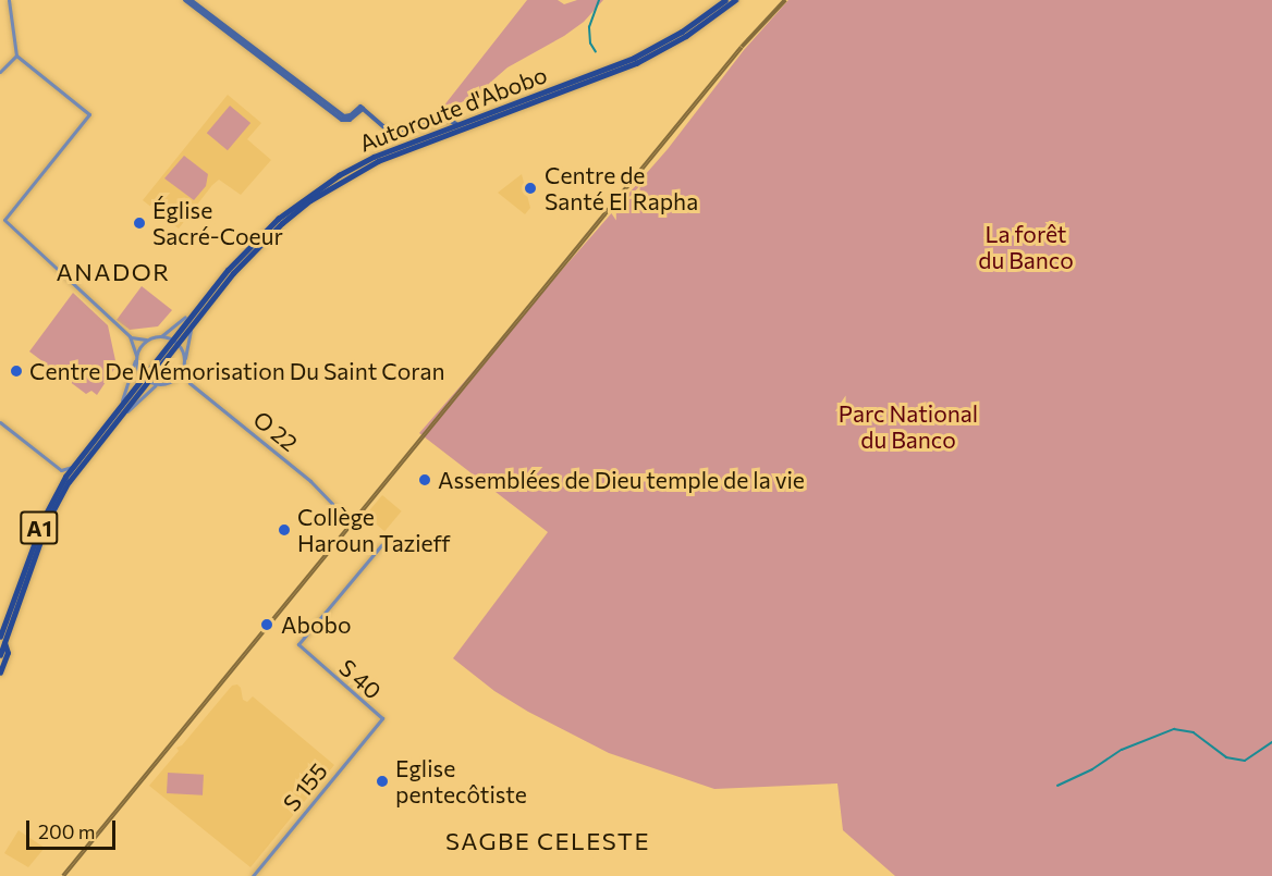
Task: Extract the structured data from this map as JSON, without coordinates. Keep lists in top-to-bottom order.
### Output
{
  "streets": {
    "main road": ["Autoroute d'Abobo", "A1"],
    "street": ["O 22", "S 40", "S 155"]
  },
  "crossings": [
    ["Autoroute d'Abobo", "A1"],
    ["S 40", "S 155"]
  ],
  "districts": ["ANADOR", "SAGBE CELESTE"],
  "parks": ["La forêt du Banco", "Parc National du Banco"],
  "places": [
    "Centre de Santé El Rapha",
    "Église Sacré-Coeur",
    "Centre De Mémorisation Du Saint Coran",
    "Assemblées de Dieu temple de la vie",
    "Collège Haroun Tazieff",
    "Abobo",
    "Eglise pentecôtiste"
  ],
  "scale_bar": "200 m"
}
